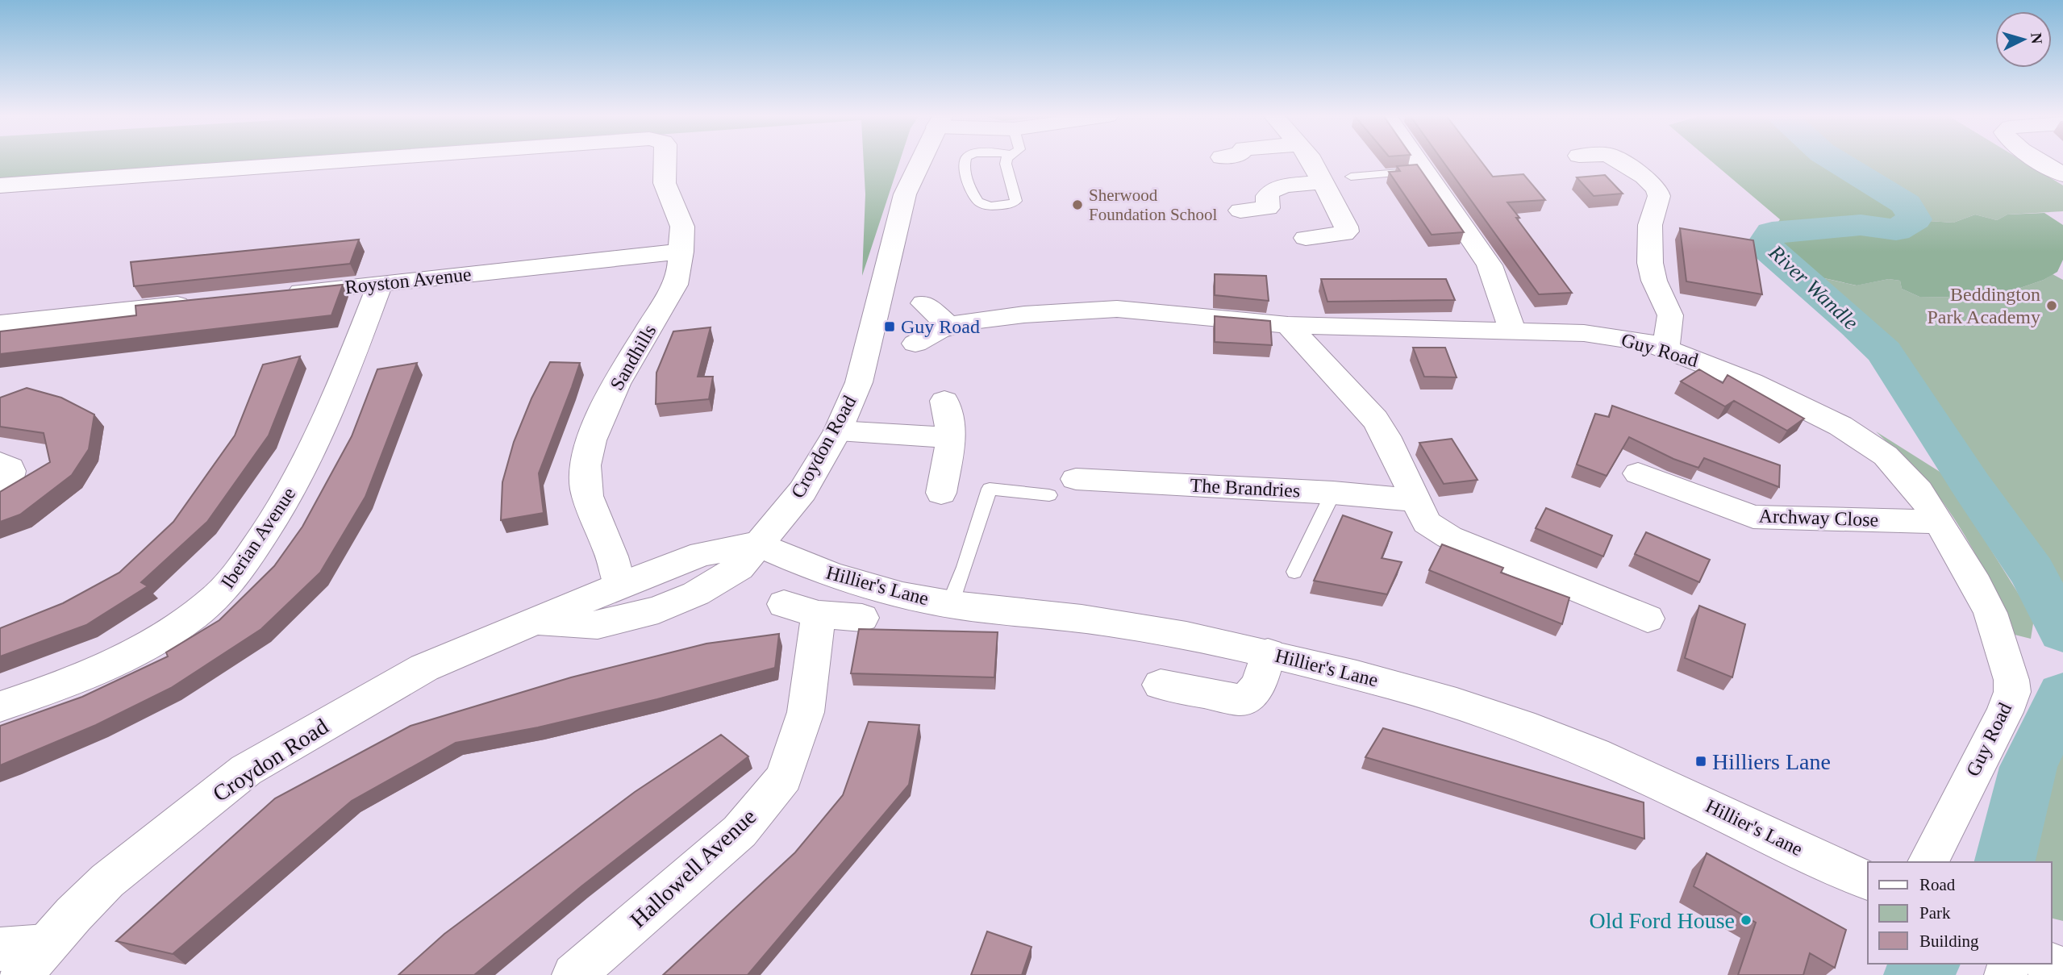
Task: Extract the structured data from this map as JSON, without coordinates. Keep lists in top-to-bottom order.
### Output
{
  "streets": {
    "main road": [
      "Royston Avenue",
      "Guy Road",
      "Sandhills",
      "Croydon Road",
      "The Brandries",
      "Archway Close",
      "Iberian Avenue",
      "Hillier's Lane",
      "Hallowell Avenue"
    ]
  },
  "crossings": [
    ["Royston Avenue", "Sandhills"],
    ["Royston Avenue", "Iberian Avenue"],
    ["Guy Road", "Archway Close"],
    ["Sandhills", "Croydon Road"],
    ["Croydon Road", "Hillier's Lane"]
  ],
  "water": ["River Wandle"],
  "places": {
    "other": ["Sherwood Foundation School", "Beddington Park Academy", "Old Ford House"],
    "transit": ["Guy Road", "Hilliers Lane"]
  },
  "legend": ["Road", "Park", "Building"],
  "north": "right"
}
